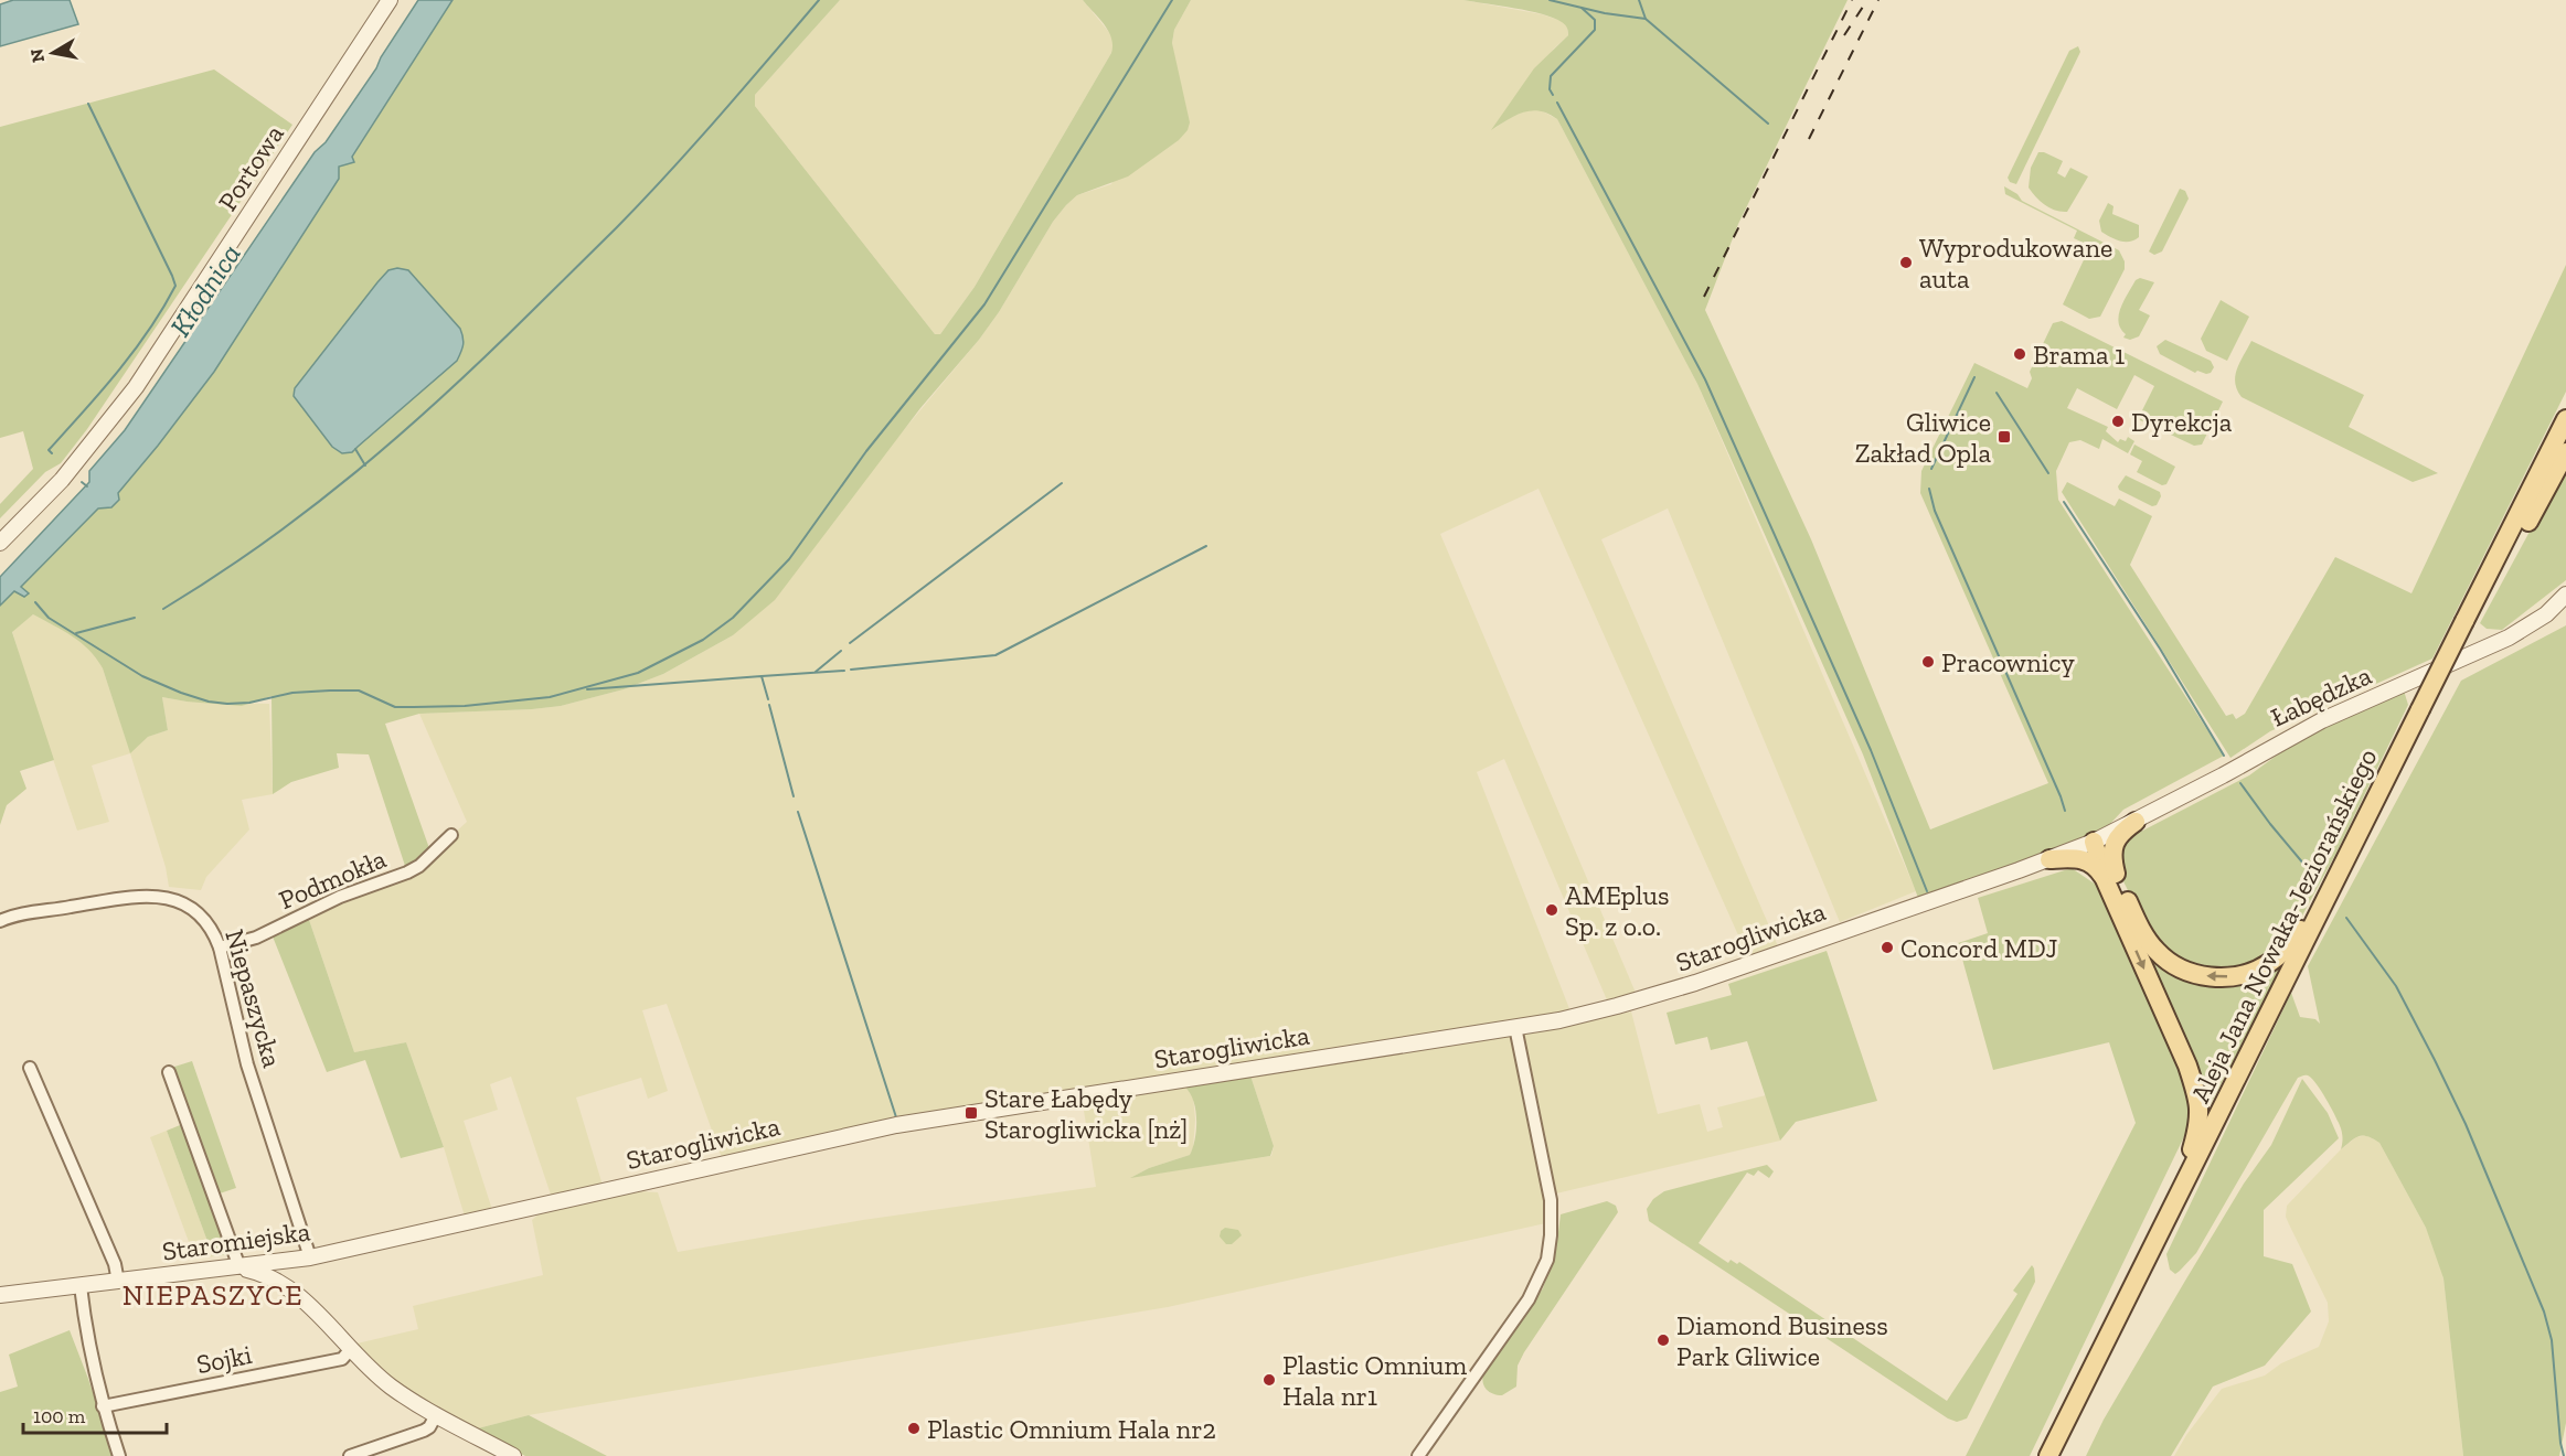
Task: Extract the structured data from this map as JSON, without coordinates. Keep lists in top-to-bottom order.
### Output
{
  "streets": {
    "main road": ["Aleja Jana Nowaka-Jeziorańskiego"],
    "street": [
      "Portowa",
      "Łabędzka",
      "Podmokła",
      "Starogliwicka",
      "Niepaszycka",
      "Staromiejska",
      "Sojki"
    ]
  },
  "crossings": [
    ["Łabędzka", "Starogliwicka"],
    ["Podmokła", "Niepaszycka"],
    ["Starogliwicka", "Staromiejska"],
    ["Niepaszycka", "Staromiejska"]
  ],
  "districts": ["NIEPASZYCE"],
  "water": ["Kłodnica"],
  "places": {
    "other": [
      "Wyprodukowane auta",
      "Brama 1",
      "Dyrekcja",
      "Pracownicy",
      "AMEplus Sp. z o.o.",
      "Concord MDJ",
      "Diamond Business Park Gliwice",
      "Plastic Omnium Hala nr1",
      "Plastic Omnium Hala nr2"
    ],
    "transit": ["Gliwice Zakład Opla", "Stare Łabędy Starogliwicka [nż]"]
  },
  "scale_bar": "100 m",
  "north": "left"
}
